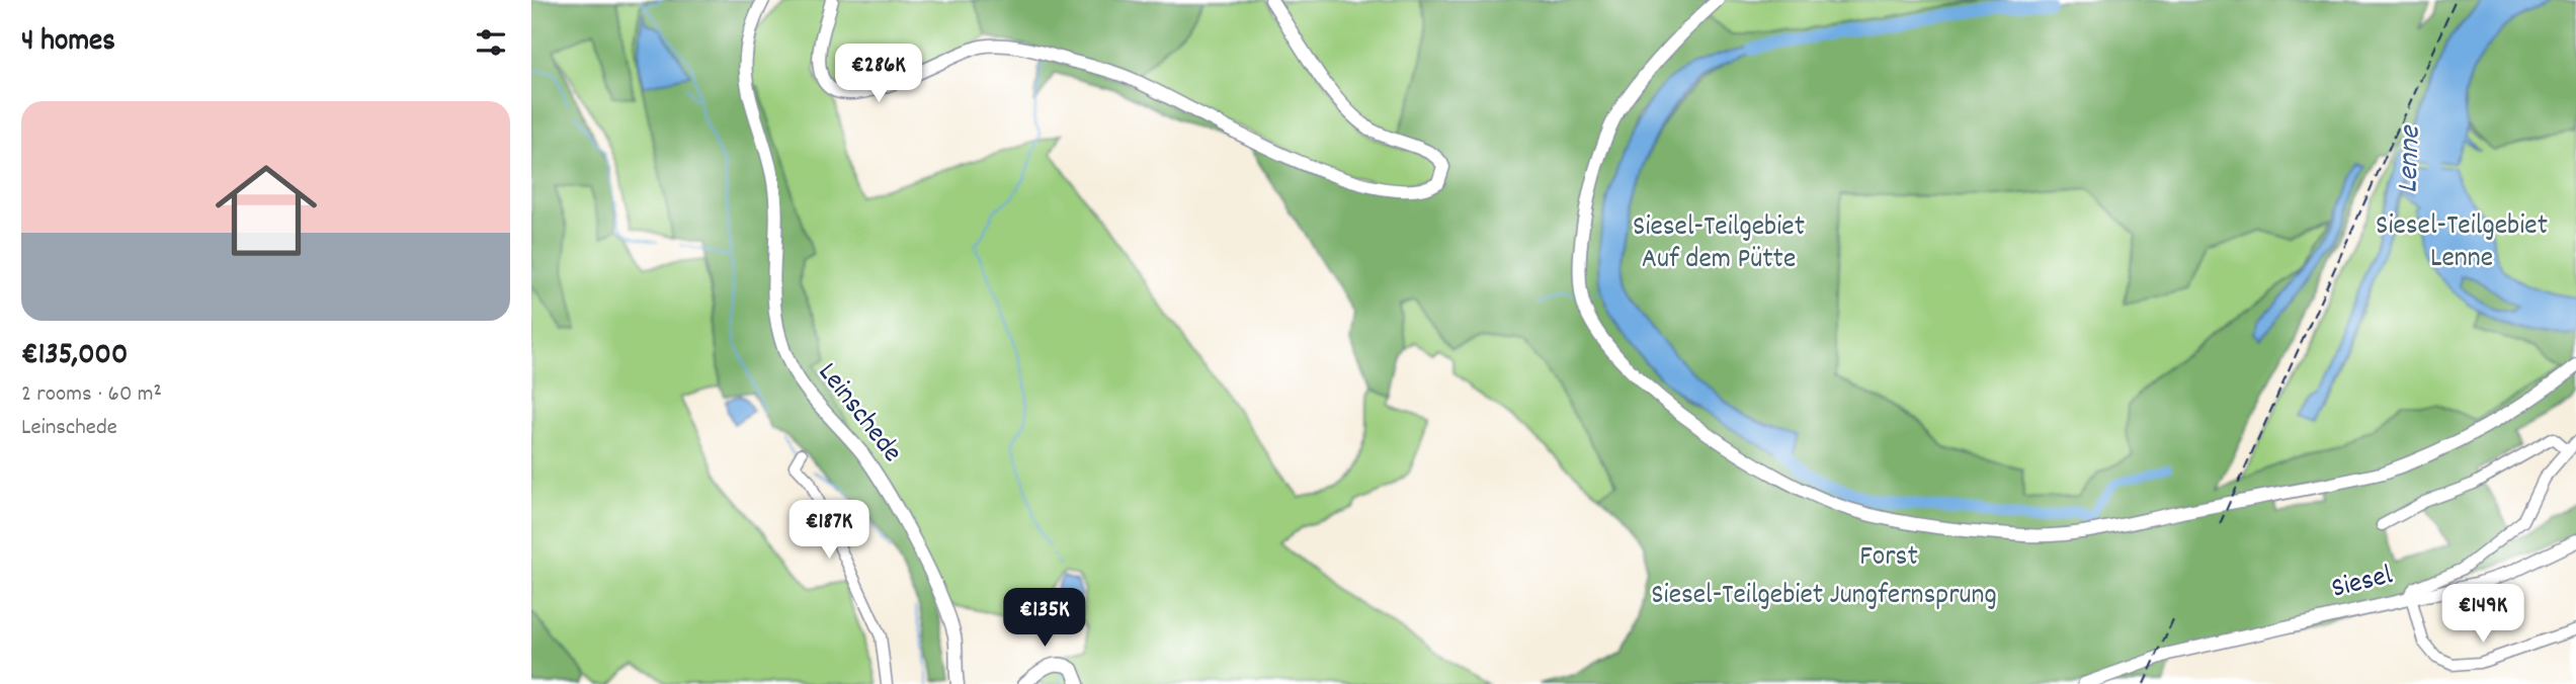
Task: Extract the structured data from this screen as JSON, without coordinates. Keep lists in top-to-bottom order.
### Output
{
  "streets": {
    "main road": ["Leinschede", "Siesel"]
  },
  "water": ["Lenne"],
  "parks": [
    "Siesel-Teilgebiet Lenne",
    "Siesel-Teilgebiet Auf dem Pütte",
    "Forst",
    "Siesel-Teilgebiet Jungfernsprung"
  ],
  "page": {
    "heading": "4 homes",
    "price": [
      "€286K",
      "€187K",
      "€149K",
      "€135K"
    ],
    "list": [
      {
        "name": "€135,000",
        "note": "2 rooms · 60 m² · Leinschede"
      }
    ]
  }
}
